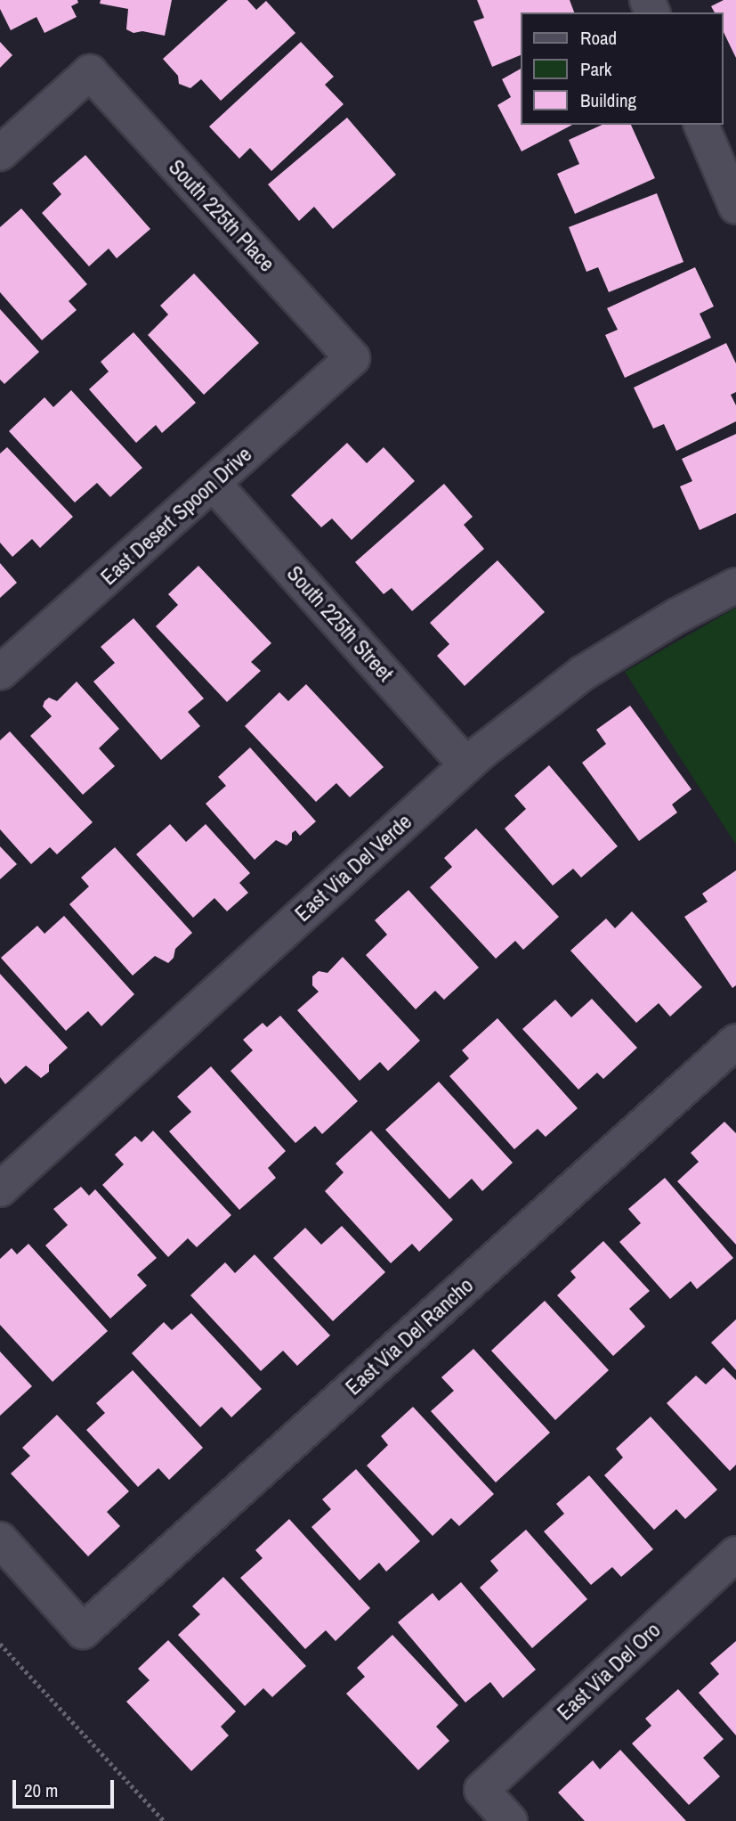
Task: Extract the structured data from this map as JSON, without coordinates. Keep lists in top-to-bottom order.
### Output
{
  "streets": {
    "street": [
      "South 225th Place",
      "East Desert Spoon Drive",
      "South 225th Street",
      "East Via Del Verde",
      "East Via Del Rancho",
      "East Via Del Oro"
    ]
  },
  "crossings": [
    ["South 225th Place", "East Desert Spoon Drive"],
    ["East Desert Spoon Drive", "South 225th Street"],
    ["South 225th Street", "East Via Del Verde"]
  ],
  "legend": ["Road", "Park", "Building"],
  "scale_bar": "20 m"
}
